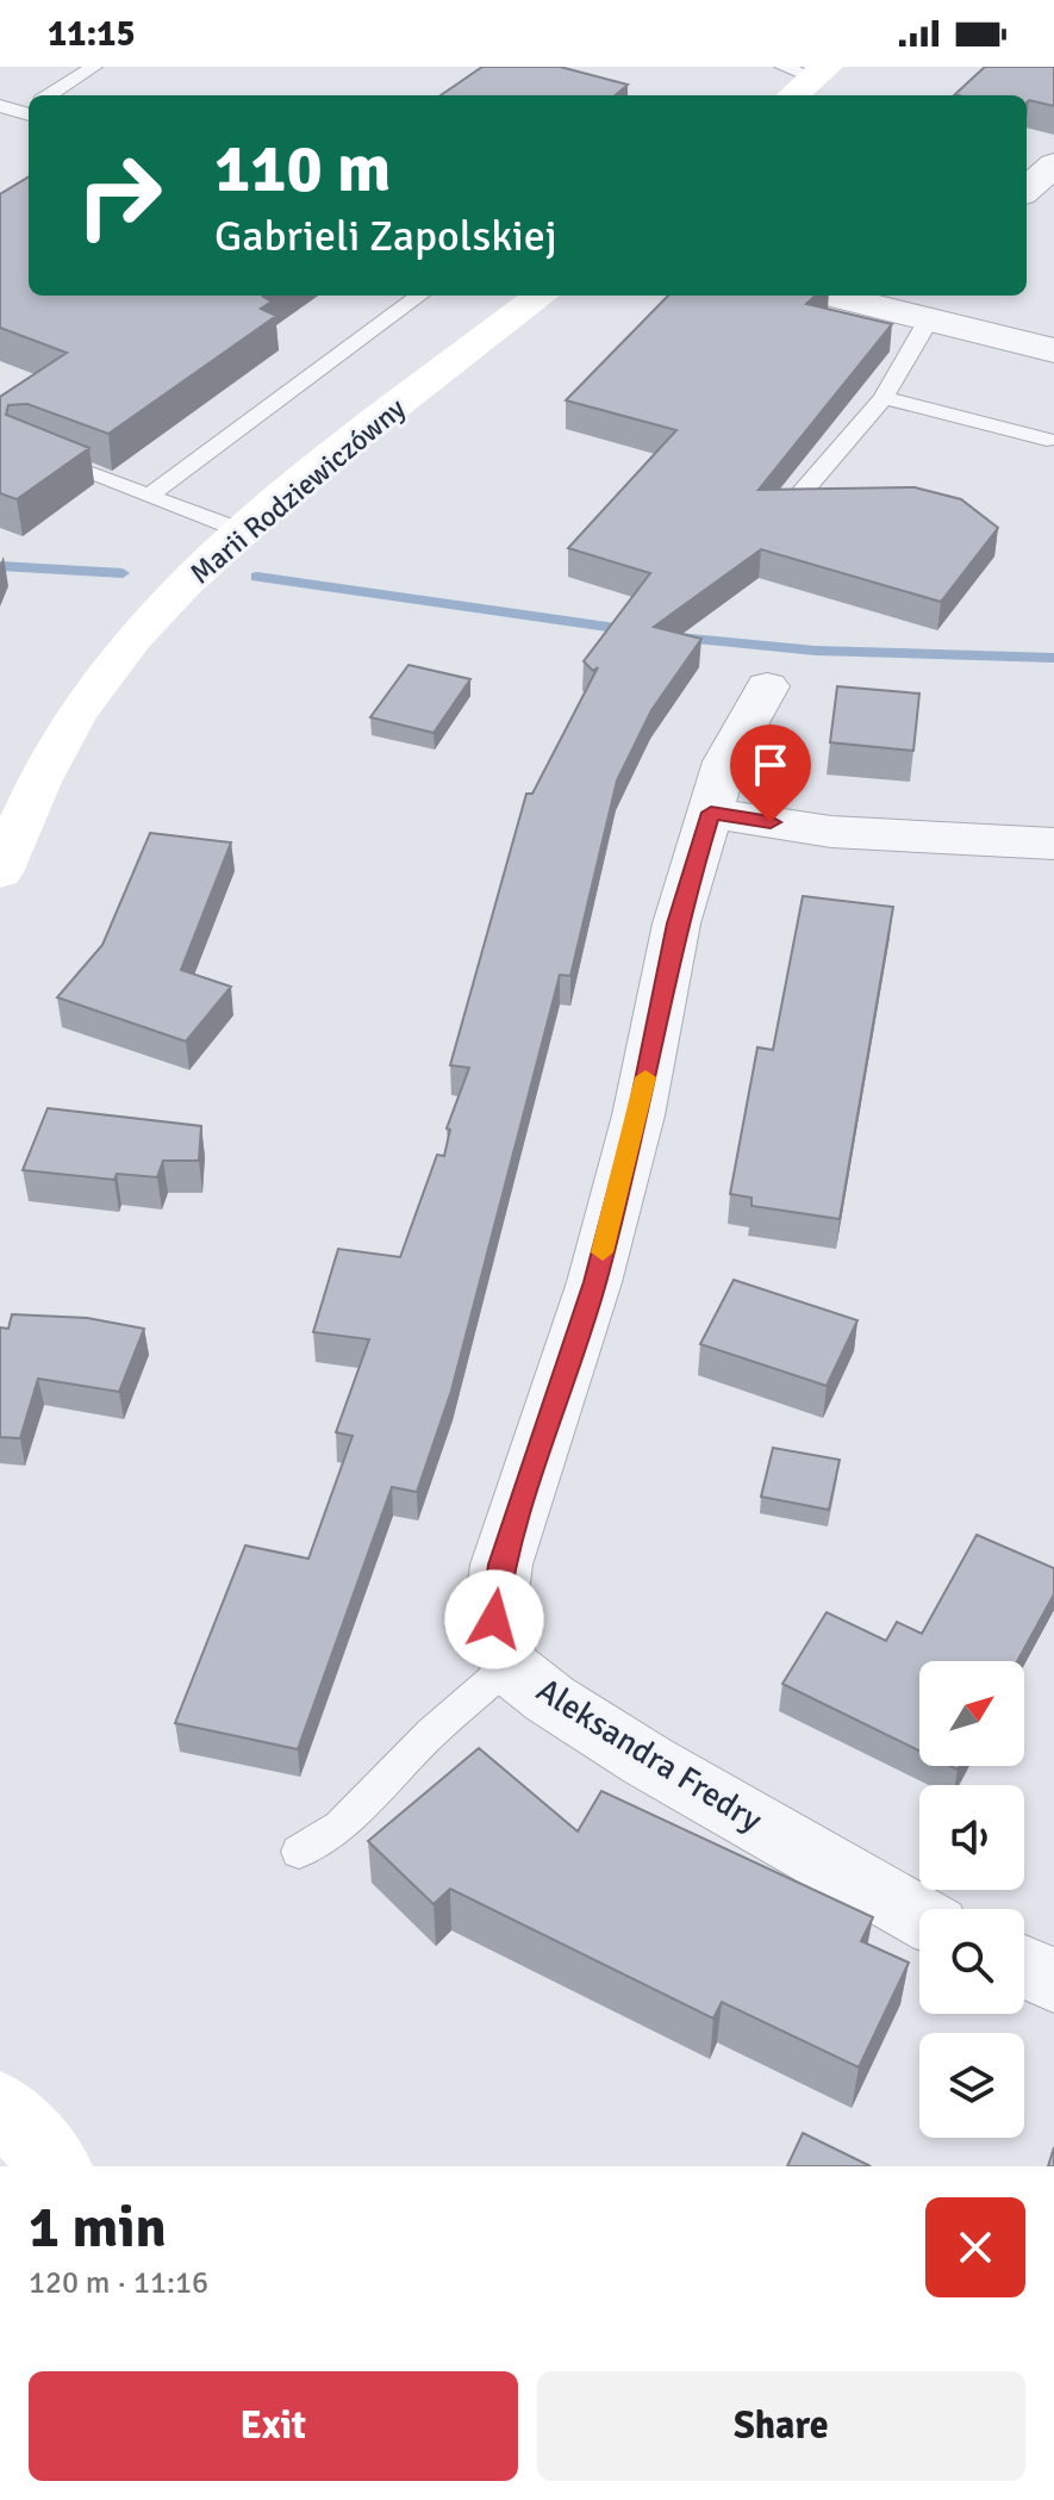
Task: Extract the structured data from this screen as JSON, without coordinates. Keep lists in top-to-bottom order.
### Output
{
  "streets": {
    "street": ["Marii Rodziewiczówny", "Aleksandra Fredry"]
  },
  "north": "top right",
  "page": {
    "status": "11:15",
    "turn": ["110 m", "Gabrieli Zapolskiej"],
    "heading": ["1 min", "120 m · 11:16"],
    "buttons": ["Exit", "Share"]
  }
}
